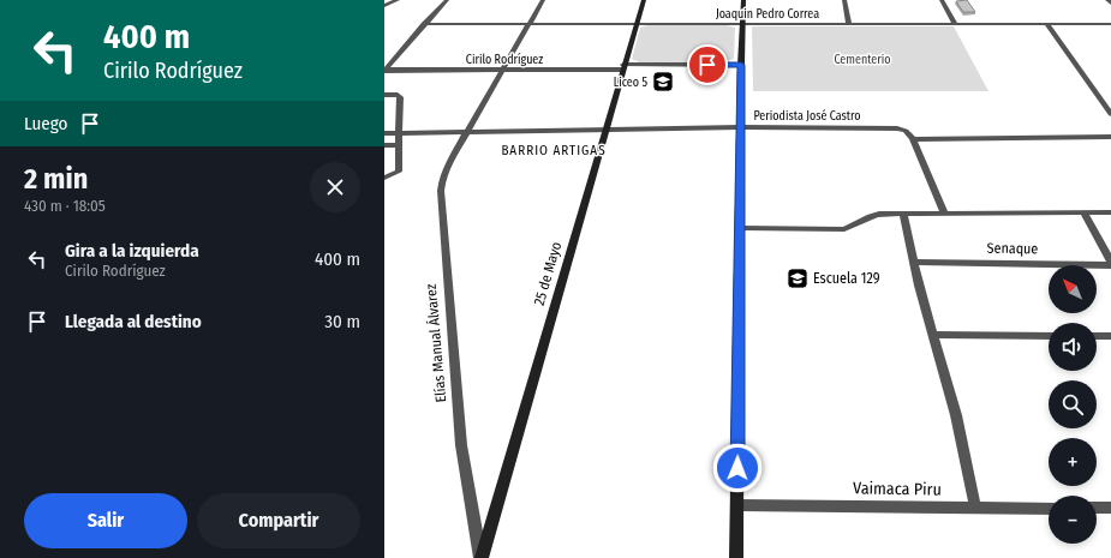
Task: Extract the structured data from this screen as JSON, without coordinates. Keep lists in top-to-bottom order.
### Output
{
  "streets": {
    "street": [
      "Joaquin Pedro Correa",
      "Cirilo Rodríguez",
      "Periodista José Castro",
      "Senaque",
      "25 de Mayo",
      "Elías Manual Álvarez",
      "Vaimaca Piru"
    ]
  },
  "crossings": [
    ["Joaquin Pedro Correa", "25 de Mayo"],
    ["Joaquin Pedro Correa", "Elías Manual Álvarez"],
    ["Cirilo Rodríguez", "25 de Mayo"],
    ["Cirilo Rodríguez", "Elías Manual Álvarez"],
    ["Periodista José Castro", "25 de Mayo"],
    ["Periodista José Castro", "Elías Manual Álvarez"],
    ["25 de Mayo", "Elías Manual Álvarez"]
  ],
  "districts": ["BARRIO ARTIGAS"],
  "parks": ["Cementerio"],
  "places": {
    "school or university": ["Liceo 5", "Escuela 129"]
  },
  "north": "top left",
  "page": {
    "turn": ["400 m", "Cirilo Rodríguez"],
    "then": "Luego",
    "heading": ["2 min", "430 m · 18:05"],
    "list": [
      {
        "name": "Gira a la izquierda",
        "note": "Cirilo Rodríguez",
        "value": "400 m"
      },
      {
        "name": "Llegada al destino",
        "value": "30 m"
      }
    ],
    "map_buttons": ["+", "−"],
    "buttons": ["Salir", "Compartir"]
  }
}
